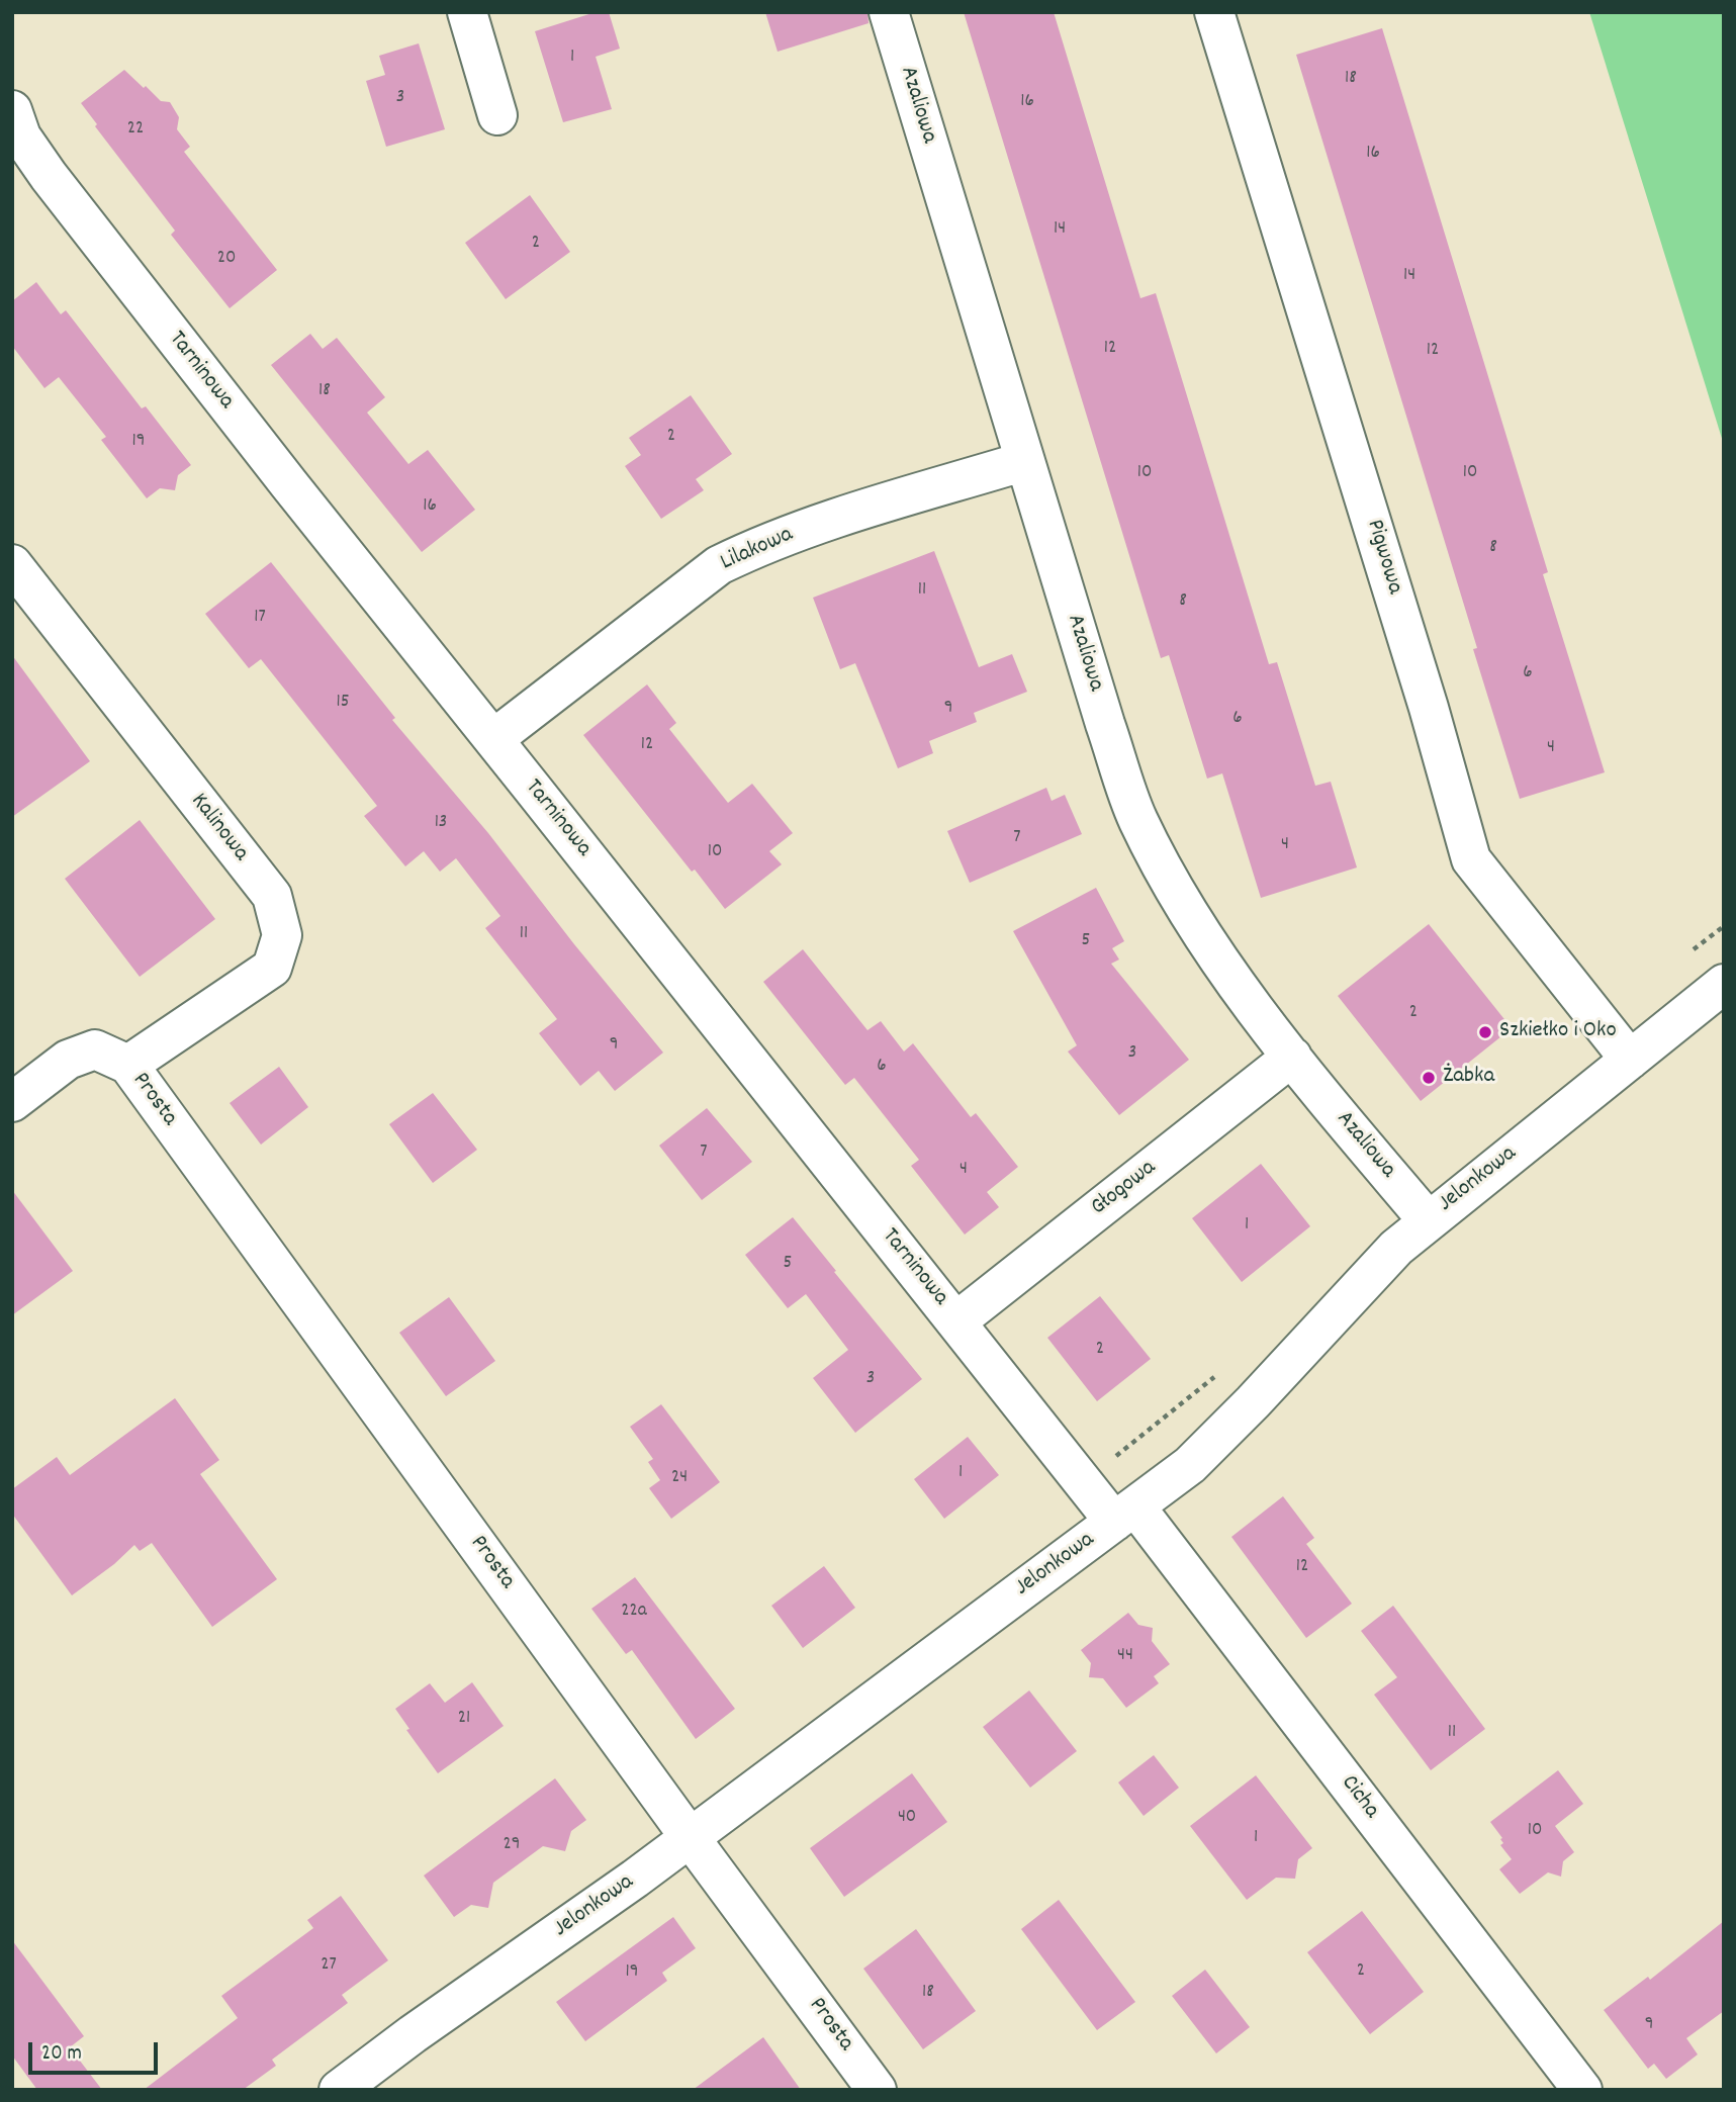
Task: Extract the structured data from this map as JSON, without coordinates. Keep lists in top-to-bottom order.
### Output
{
  "streets": {
    "street": [
      "Azaliowa",
      "Tarninowa",
      "Lilakowa",
      "Pigwowa",
      "Kalinowa",
      "Prosta",
      "Jelonkowa",
      "Głogowa",
      "Cicha"
    ]
  },
  "crossings": [
    ["Azaliowa", "Lilakowa"],
    ["Azaliowa", "Jelonkowa"],
    ["Azaliowa", "Głogowa"],
    ["Tarninowa", "Lilakowa"],
    ["Tarninowa", "Jelonkowa"],
    ["Tarninowa", "Głogowa"],
    ["Tarninowa", "Cicha"],
    ["Pigwowa", "Jelonkowa"],
    ["Kalinowa", "Prosta"],
    ["Prosta", "Jelonkowa"],
    ["Jelonkowa", "Cicha"]
  ],
  "places": ["Szkiełko i Oko", "Żabka"],
  "house_numbers": [
    "1",
    "18",
    "3",
    "16",
    "22",
    "16",
    "14",
    "2",
    "20",
    "14",
    "12",
    "12",
    "18",
    "2",
    "19",
    "10",
    "10",
    "16",
    "8",
    "11",
    "8",
    "17",
    "6",
    "15",
    "9",
    "6",
    "12",
    "4",
    "13",
    "7",
    "4",
    "10",
    "11",
    "5",
    "2",
    "9",
    "3",
    "6",
    "7",
    "4",
    "1",
    "5",
    "2",
    "3",
    "1",
    "24",
    "12",
    "22a",
    "44",
    "21",
    "11",
    "40",
    "10",
    "1",
    "29",
    "27",
    "2",
    "19",
    "18",
    "9"
  ],
  "scale_bar": "20 m"
}
